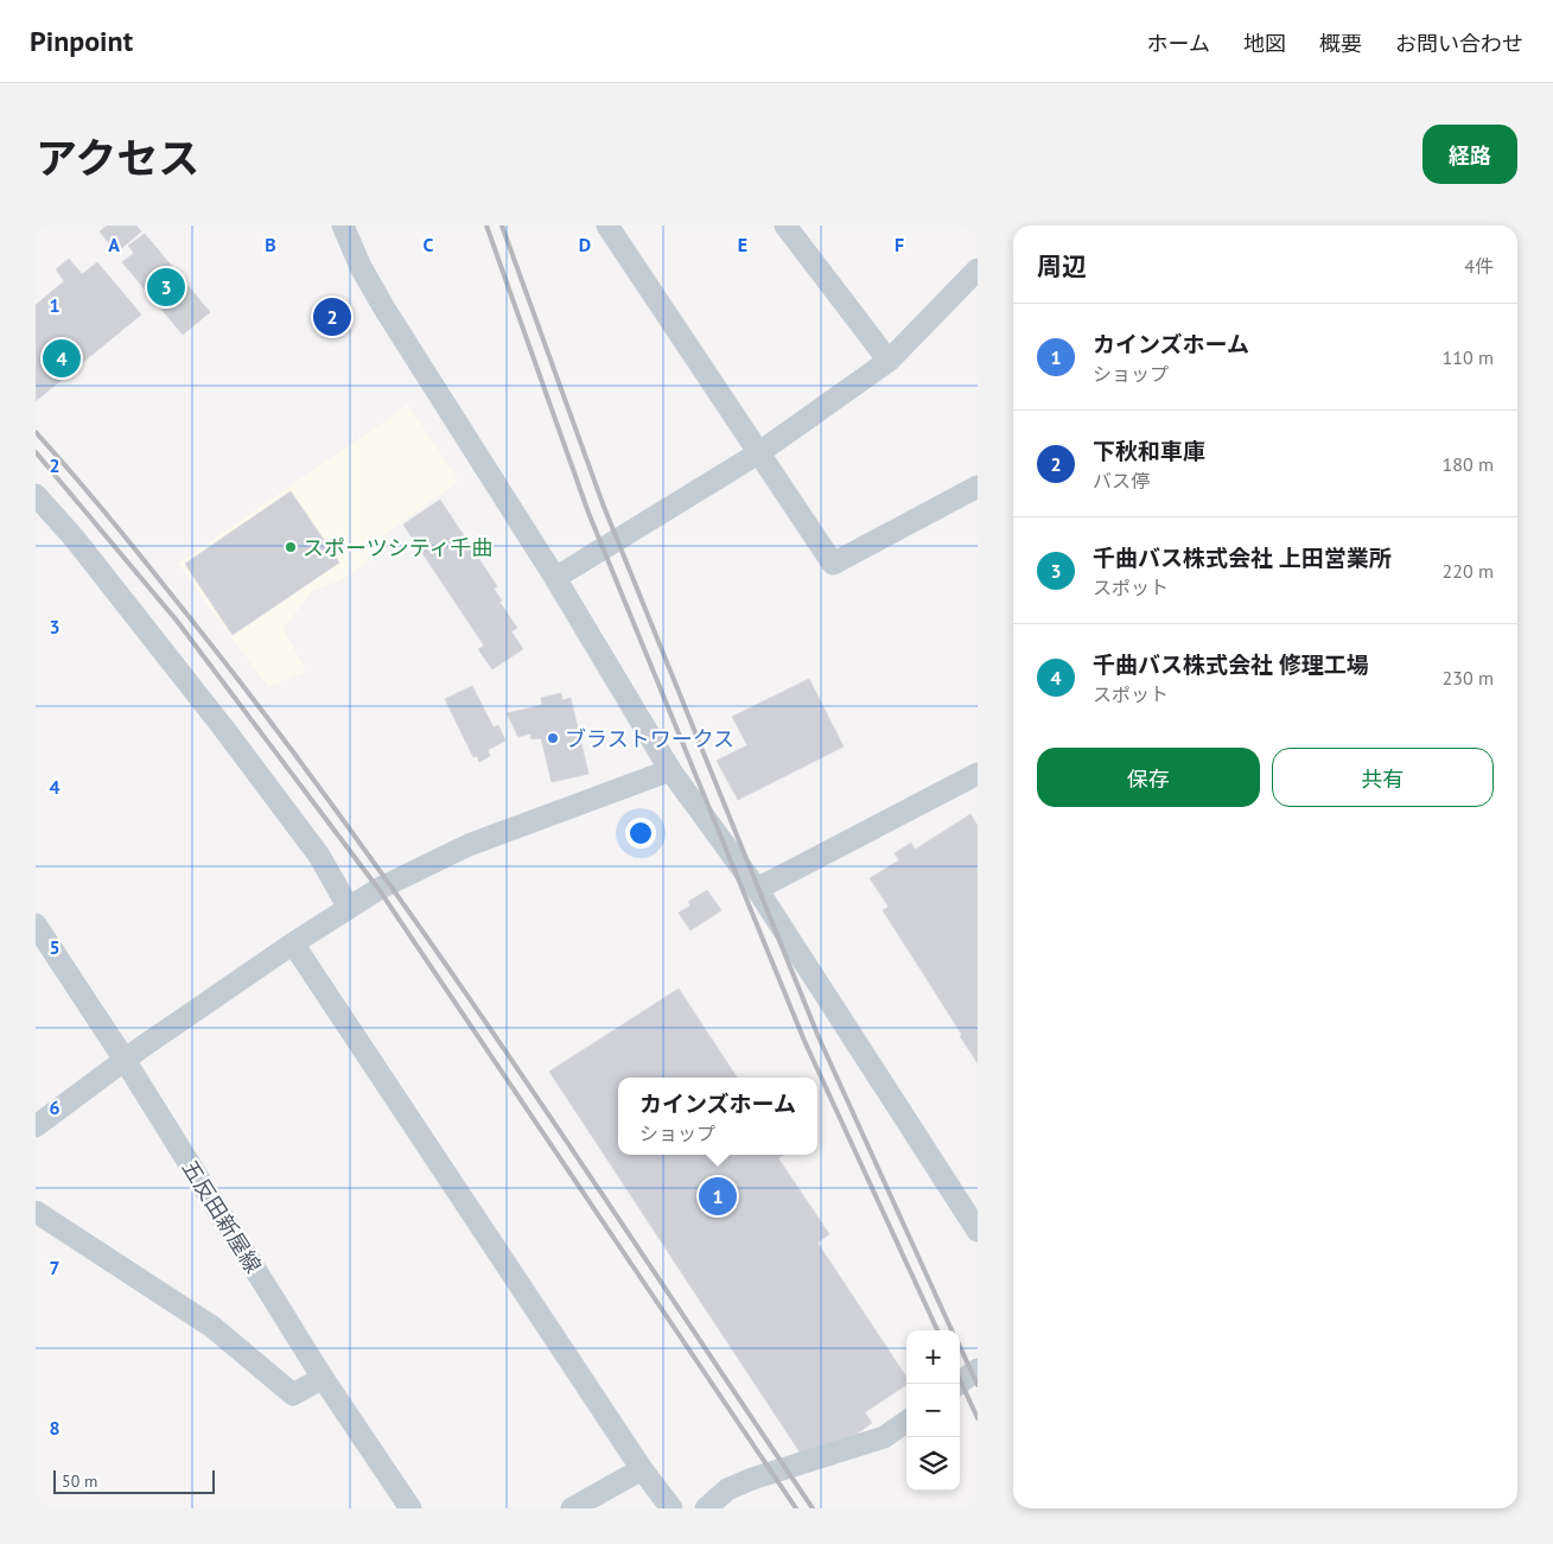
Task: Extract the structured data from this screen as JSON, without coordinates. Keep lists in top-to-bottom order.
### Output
{
  "streets": {
    "street": ["五反田新屋線"]
  },
  "places": ["スポーツシティ千曲", "ブラストワークス"],
  "scale_bar": "50 m",
  "page": {
    "header": "Pinpoint",
    "nav": [
      "ホーム",
      "地図",
      "概要",
      "お問い合わせ"
    ],
    "title": "アクセス",
    "buttons": [
      "経路",
      ["保存", "共有"]
    ],
    "heading": ["周辺", "4件"],
    "pins": [
      "3",
      "2",
      "4",
      "1"
    ],
    "list": [
      {
        "mark": "1",
        "name": "カインズホーム",
        "note": "ショップ",
        "value": "110 m"
      },
      {
        "mark": "2",
        "name": "下秋和車庫",
        "note": "バス停",
        "value": "180 m"
      },
      {
        "mark": "3",
        "name": "千曲バス株式会社 上田営業所",
        "note": "スポット",
        "value": "220 m"
      },
      {
        "mark": "4",
        "name": "千曲バス株式会社 修理工場",
        "note": "スポット",
        "value": "230 m"
      }
    ],
    "popup": ["カインズホーム", "ショップ"],
    "map_buttons": ["+", "−"],
    "scale": "50 m"
  },
  "grid": {
    "columns": [
      "A",
      "B",
      "C",
      "D",
      "E",
      "F"
    ],
    "rows": [
      "1",
      "2",
      "3",
      "4",
      "5",
      "6",
      "7",
      "8"
    ]
  }
}
